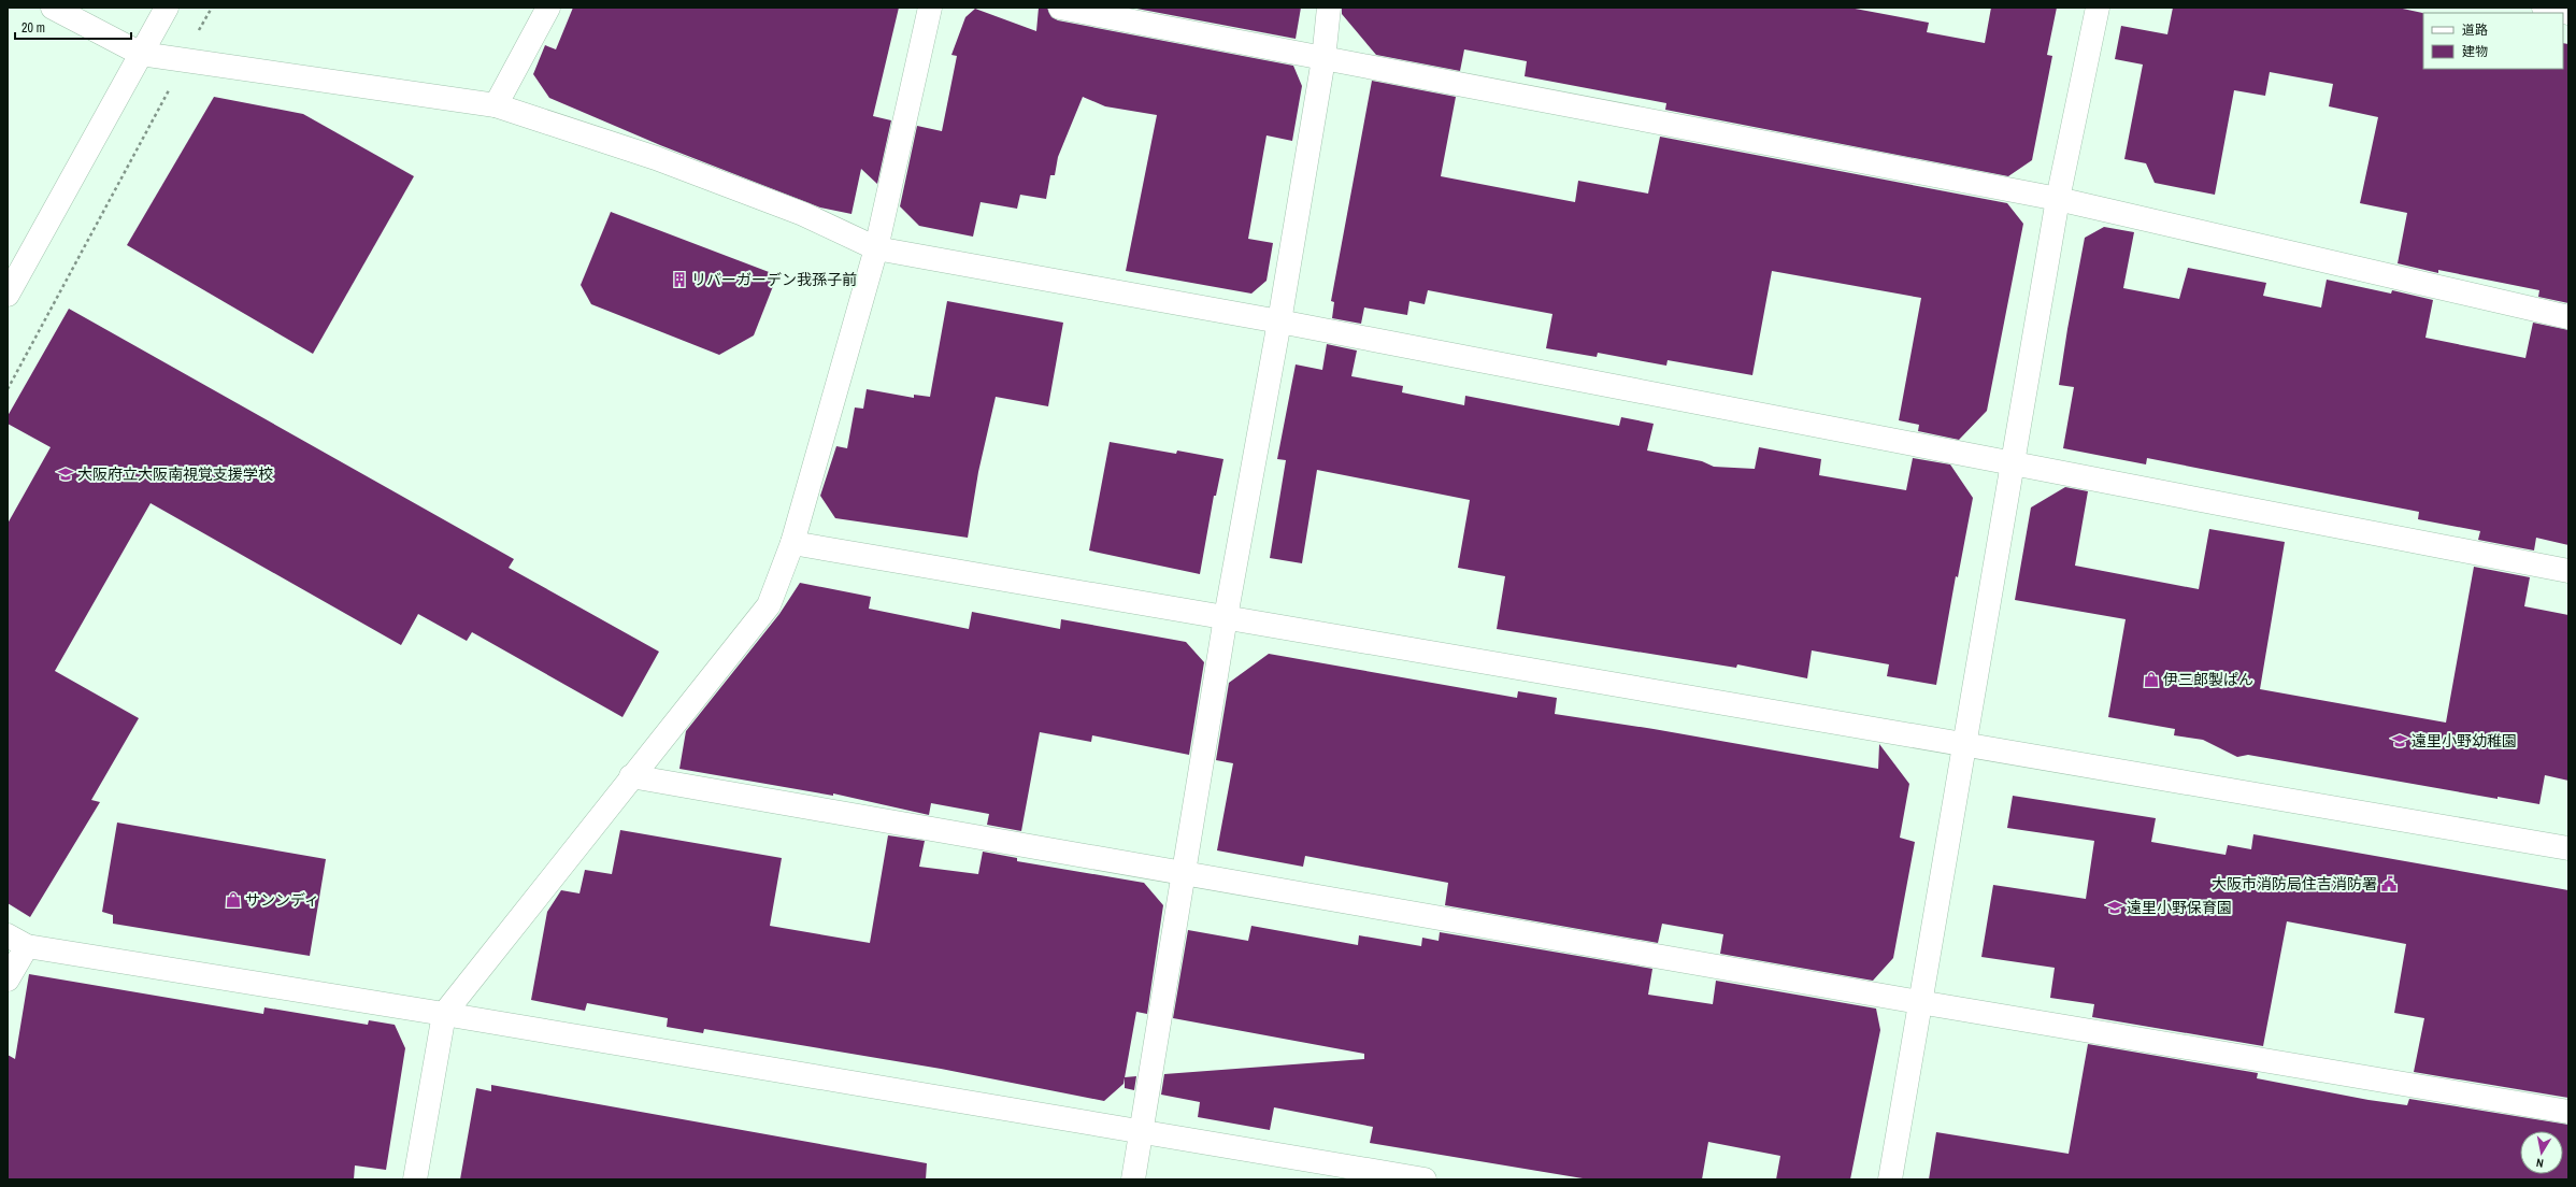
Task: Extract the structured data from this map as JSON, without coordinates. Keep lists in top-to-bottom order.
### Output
{
  "places": {
    "building": ["リバーガーデン我孫子前"],
    "school or university": ["大阪府立大阪南視覚支援学校", "遠里小野幼稚園", "遠里小野保育園"],
    "shop": ["伊三郎製ぱん", "サンンディ"],
    "public building": ["大阪市消防局住吉消防署"]
  },
  "legend": ["道路", "建物"],
  "scale_bar": "20 m",
  "north": "bottom"
}
